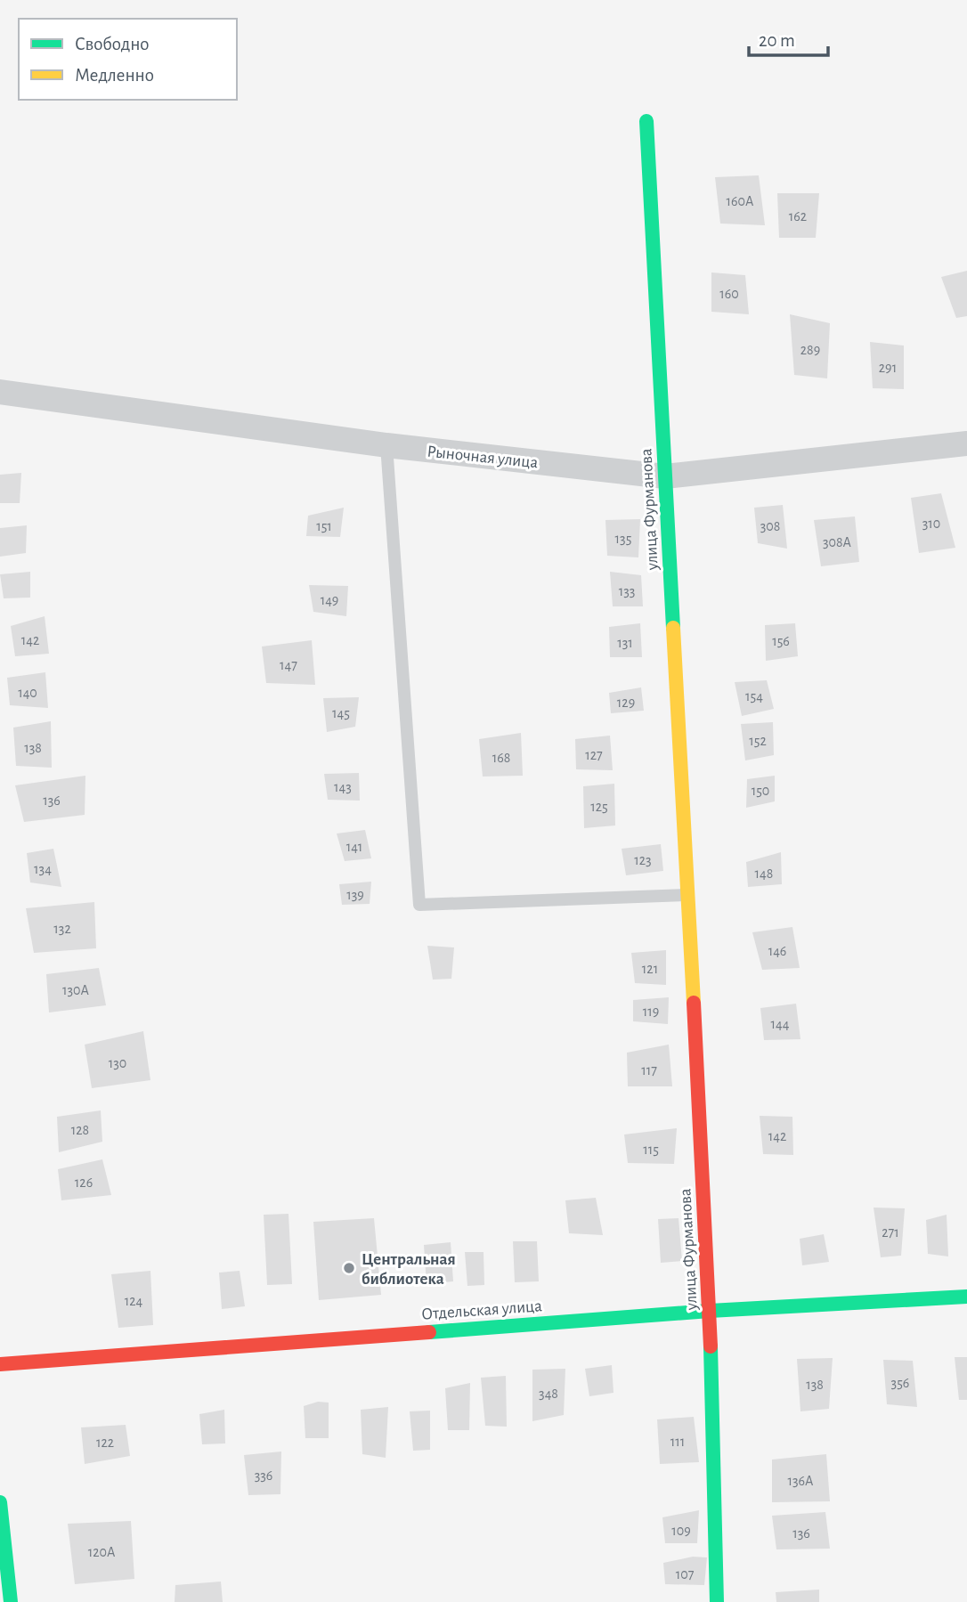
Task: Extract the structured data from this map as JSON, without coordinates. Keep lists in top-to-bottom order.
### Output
{
  "streets": {
    "street": ["Рыночная улица", "улица Фурманова", "Отдельская улица"]
  },
  "crossings": [
    ["Рыночная улица", "улица Фурманова"],
    ["улица Фурманова", "Отдельская улица"]
  ],
  "places": ["Центральная библиотека"],
  "house_numbers": [
    "160А",
    "162",
    "160",
    "289",
    "291",
    "310",
    "151",
    "308",
    "135",
    "308А",
    "133",
    "149",
    "142",
    "156",
    "131",
    "147",
    "140",
    "154",
    "129",
    "145",
    "152",
    "138",
    "127",
    "168",
    "143",
    "150",
    "136",
    "125",
    "141",
    "123",
    "134",
    "148",
    "139",
    "132",
    "146",
    "121",
    "130А",
    "119",
    "144",
    "130",
    "117",
    "128",
    "142",
    "115",
    "126",
    "271",
    "124",
    "356",
    "138",
    "348",
    "111",
    "122",
    "336",
    "136А",
    "109",
    "136",
    "120А",
    "107"
  ],
  "legend": ["Свободно", "Медленно"],
  "scale_bar": "20 m"
}
